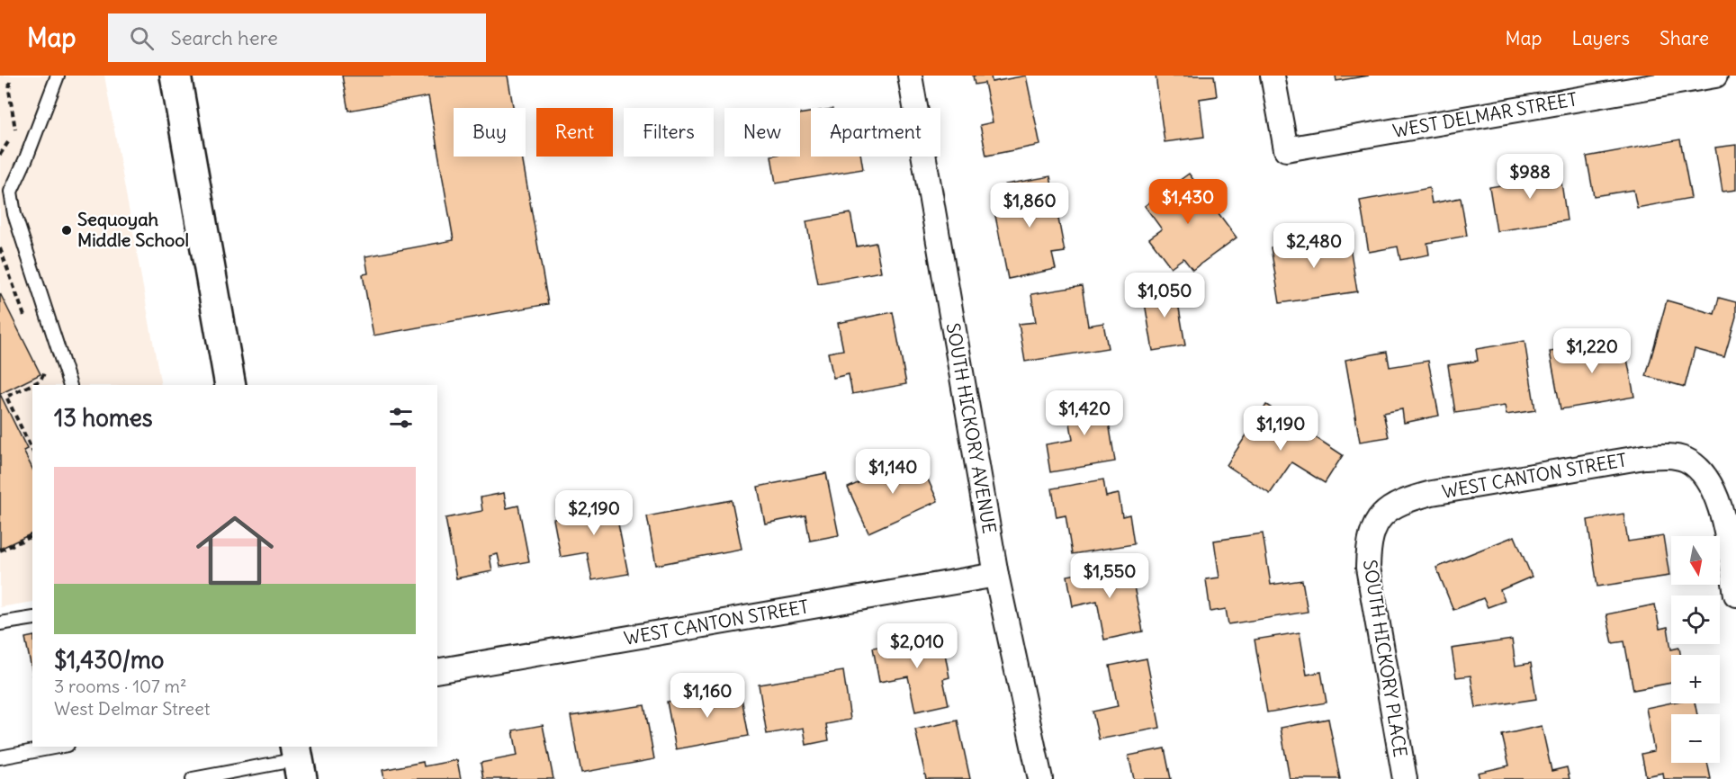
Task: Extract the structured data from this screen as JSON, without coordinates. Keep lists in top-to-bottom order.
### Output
{
  "streets": {
    "street": [
      "WEST DELMAR STREET",
      "SOUTH HICKORY AVENUE",
      "WEST CANTON STREET",
      "SOUTH HICKORY PLACE"
    ]
  },
  "crossings": [
    ["SOUTH HICKORY AVENUE", "WEST CANTON STREET"],
    ["WEST CANTON STREET", "SOUTH HICKORY PLACE"]
  ],
  "places": ["Sequoyah Middle School"],
  "north": "bottom",
  "page": {
    "header": "Map",
    "search": "Search here",
    "nav": ["Map", "Layers", "Share"],
    "chip": [
      "Buy",
      "Rent",
      "Filters",
      "New",
      "Apartment"
    ],
    "price": [
      "$988",
      "$1,430",
      "$1,860",
      "$2,480",
      "$1,050",
      "$1,220",
      "$1,420",
      "$1,190",
      "$1,140",
      "$2,190",
      "$1,550",
      "$2,010",
      "$1,160"
    ],
    "heading": "13 homes",
    "list": [
      {
        "name": "$1,430/mo",
        "note": "3 rooms · 107 m² · West Delmar Street"
      }
    ],
    "map_buttons": ["+", "−"]
  }
}
